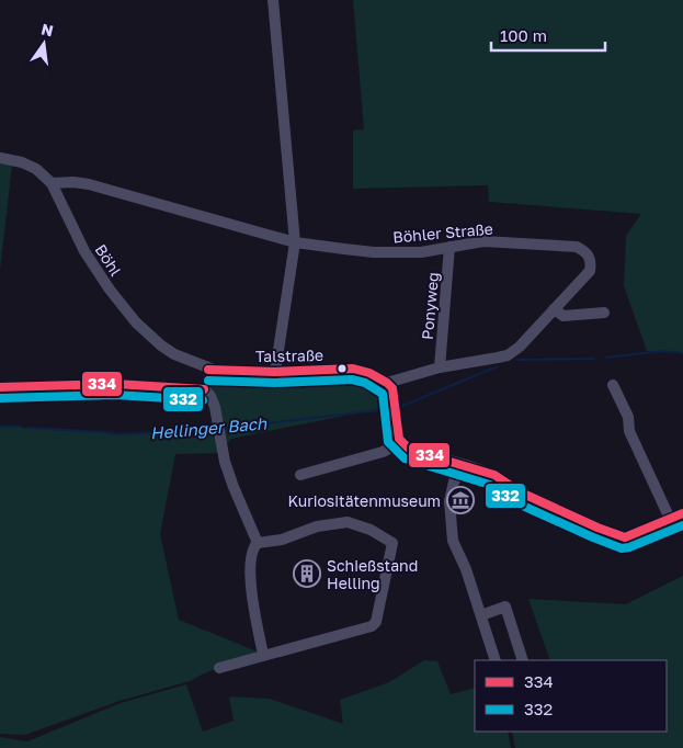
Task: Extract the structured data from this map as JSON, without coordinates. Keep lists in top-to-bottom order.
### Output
{
  "streets": {
    "street": [
      "Böhler Straße",
      "Böhl",
      "Ponyweg",
      "Talstraße"
    ]
  },
  "crossings": [
    ["Böhler Straße", "Böhl"],
    ["Böhler Straße", "Ponyweg"],
    ["Böhl", "Talstraße"]
  ],
  "water": ["Hellinger Bach"],
  "places": {
    "museum": ["Kuriositätenmuseum"],
    "building": ["Schießstand Helling"]
  },
  "lines": ["transit line 334", "transit line 332"],
  "legend": ["334", "332"],
  "scale_bar": "100 m",
  "north": "top"
}
